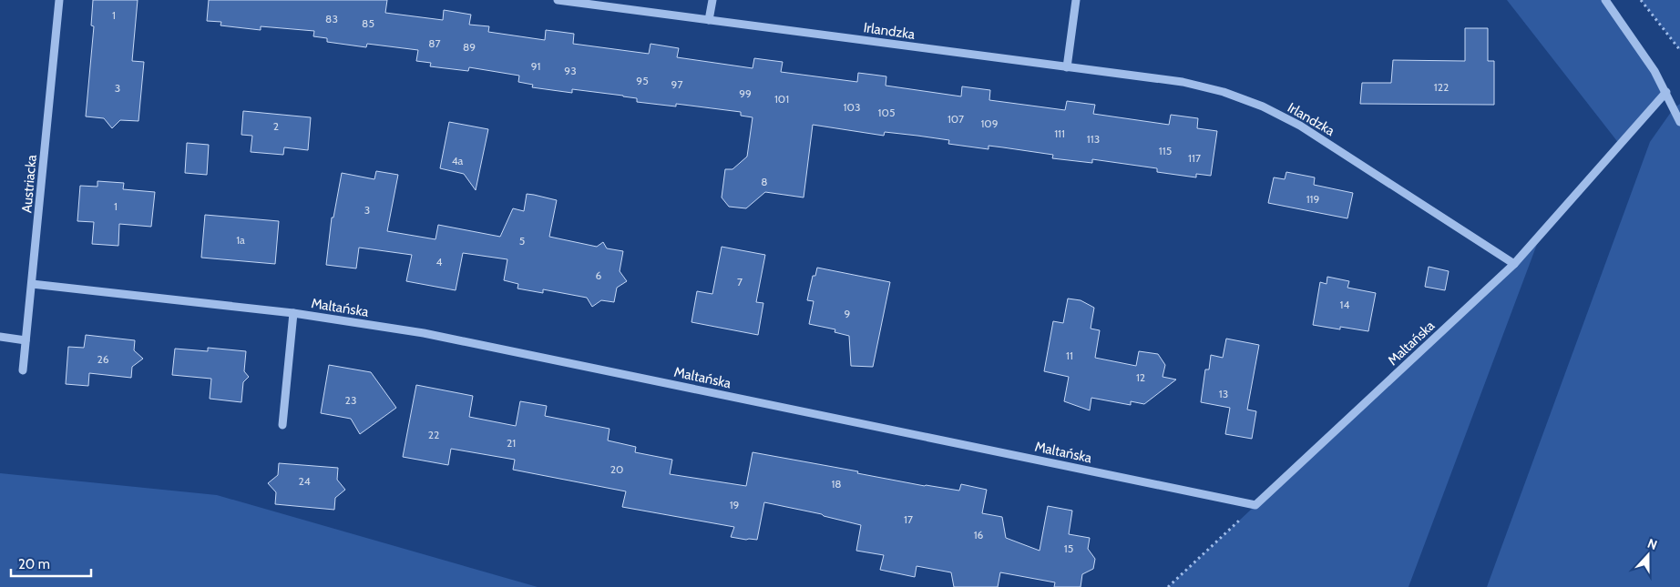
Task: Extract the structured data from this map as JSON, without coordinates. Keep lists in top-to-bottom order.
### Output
{
  "streets": {
    "street": ["Irlandzka", "Austriacka", "Maltańska"]
  },
  "crossings": [
    ["Irlandzka", "Maltańska"],
    ["Austriacka", "Maltańska"]
  ],
  "house_numbers": [
    "1",
    "83",
    "85",
    "87",
    "89",
    "91",
    "93",
    "95",
    "97",
    "122",
    "3",
    "99",
    "101",
    "103",
    "105",
    "107",
    "109",
    "2",
    "111",
    "113",
    "115",
    "117",
    "4a",
    "8",
    "119",
    "1",
    "3",
    "1a",
    "5",
    "4",
    "6",
    "7",
    "14",
    "9",
    "11",
    "26",
    "12",
    "13",
    "23",
    "22",
    "21",
    "20",
    "24",
    "18",
    "19",
    "17",
    "16",
    "15"
  ],
  "scale_bar": "20 m",
  "north": "top"
}
